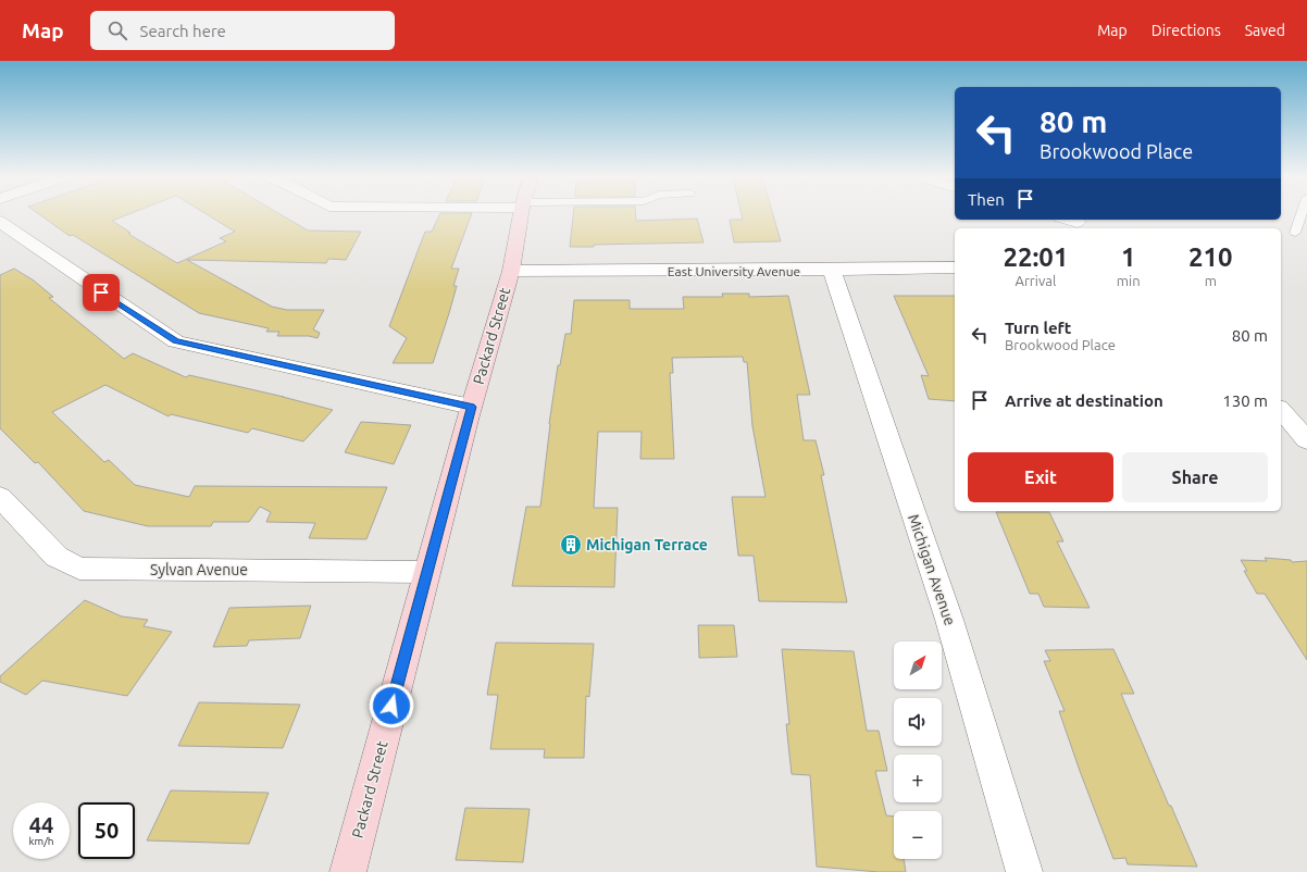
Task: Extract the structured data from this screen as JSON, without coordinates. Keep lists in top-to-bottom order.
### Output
{
  "streets": {
    "main road": ["Packard Street"],
    "street": ["East University Avenue", "Sylvan Avenue", "Michigan Avenue"]
  },
  "crossings": [
    ["East University Avenue", "Packard Street"],
    ["East University Avenue", "Michigan Avenue"],
    ["Packard Street", "Sylvan Avenue"]
  ],
  "places": {
    "building": ["Michigan Terrace"]
  },
  "north": "top right",
  "page": {
    "header": "Map",
    "search": "Search here",
    "nav": ["Map", "Directions", "Saved"],
    "turn": ["80 m", "Brookwood Place"],
    "then": "Then",
    "eta": [
      "22:01",
      "Arrival",
      "1",
      "min",
      "210",
      "m"
    ],
    "list": [
      {
        "name": "Turn left",
        "note": "Brookwood Place",
        "value": "80 m"
      },
      {
        "name": "Arrive at destination",
        "value": "130 m"
      }
    ],
    "buttons": ["Exit", "Share"],
    "map_buttons": ["+", "−"],
    "speed": "44 km/h",
    "limit": "50"
  }
}
